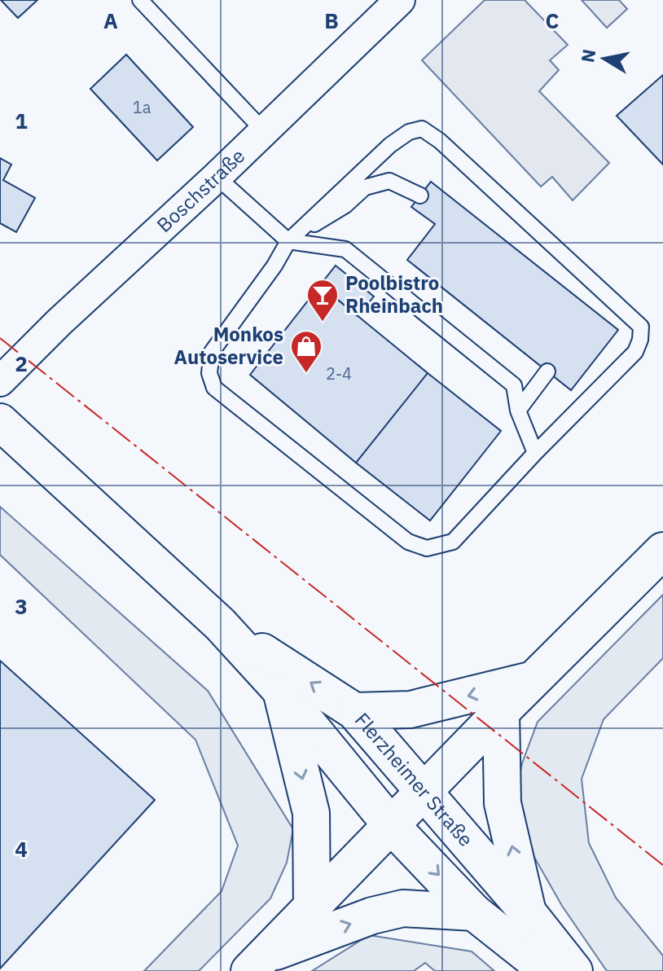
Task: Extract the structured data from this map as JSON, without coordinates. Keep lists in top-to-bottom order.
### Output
{
  "streets": {
    "main road": ["Flerzheimer Straße"],
    "street": ["Boschstraße"]
  },
  "places": {
    "bar": ["Poolbistro Rheinbach"],
    "shop": ["Monkos Autoservice"]
  },
  "house_numbers": ["1a", "2-4"],
  "north": "left",
  "grid": {
    "columns": ["A", "B", "C"],
    "rows": [
      "1",
      "2",
      "3",
      "4"
    ]
  }
}
